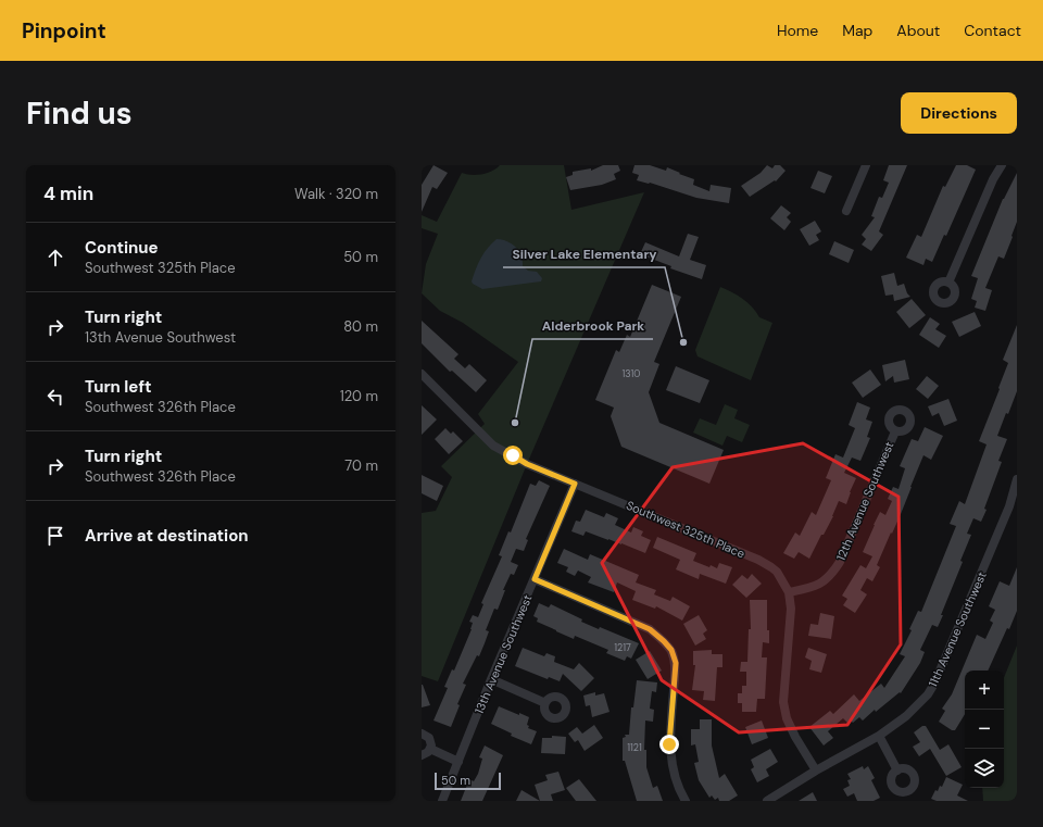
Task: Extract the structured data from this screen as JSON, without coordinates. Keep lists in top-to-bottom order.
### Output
{
  "streets": {
    "street": [
      "12th Avenue Southwest",
      "Southwest 325th Place",
      "11th Avenue Southwest",
      "13th Avenue Southwest"
    ]
  },
  "crossings": [
    ["12th Avenue Southwest", "Southwest 325th Place"],
    ["Southwest 325th Place", "11th Avenue Southwest"],
    ["Southwest 325th Place", "13th Avenue Southwest"]
  ],
  "places": ["Silver Lake Elementary", "Alderbrook Park"],
  "house_numbers": ["1310", "1217", "1121"],
  "scale_bar": "50 m",
  "page": {
    "header": "Pinpoint",
    "nav": [
      "Home",
      "Map",
      "About",
      "Contact"
    ],
    "buttons": "Directions",
    "title": "Find us",
    "heading": ["4 min", "Walk · 320 m"],
    "list": [
      ["Continue", "Southwest 325th Place", "50 m"],
      ["Turn right", "13th Avenue Southwest", "80 m"],
      ["Turn left", "Southwest 326th Place", "120 m"],
      ["Turn right", "Southwest 326th Place", "70 m"],
      "Arrive at destination"
    ],
    "map_buttons": ["+", "−"],
    "scale": "50 m"
  }
}
